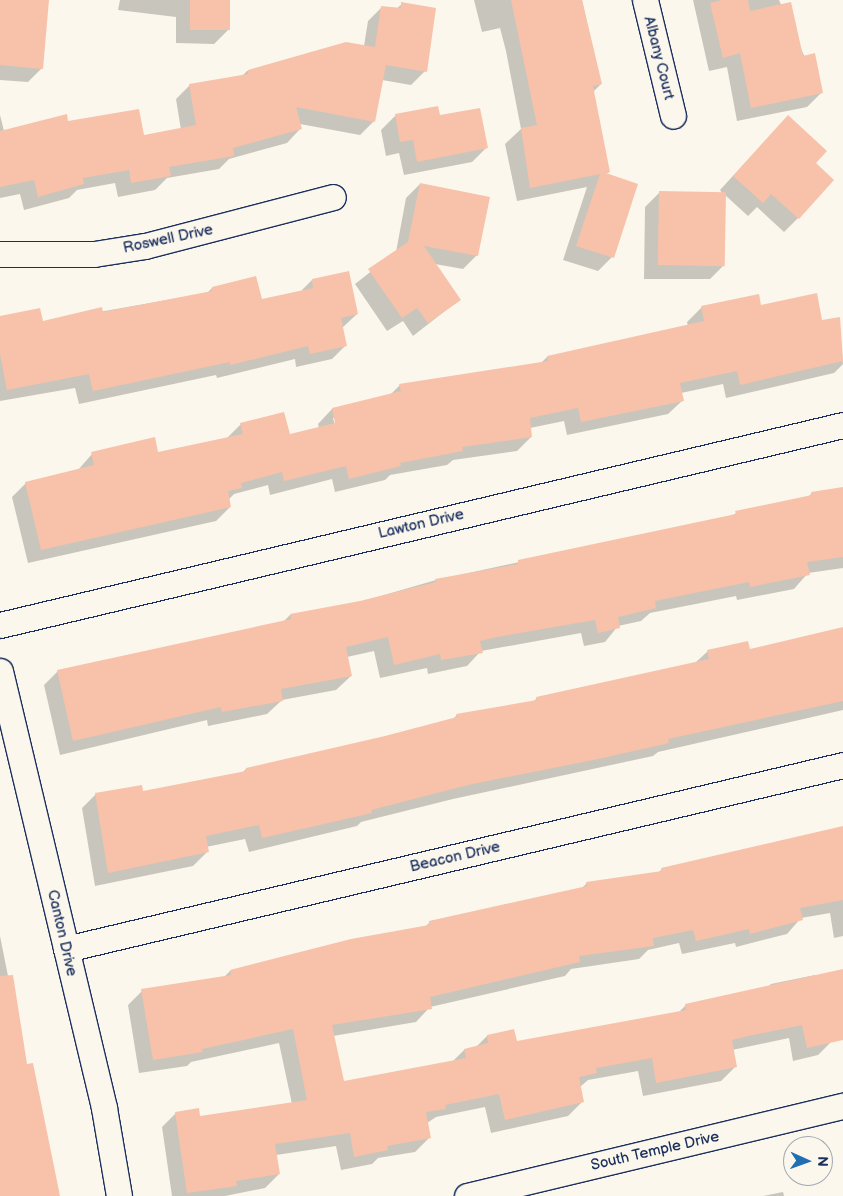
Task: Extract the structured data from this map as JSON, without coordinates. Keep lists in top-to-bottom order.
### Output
{
  "streets": {
    "street": [
      "Albany Court",
      "Roswell Drive",
      "Lawton Drive",
      "Beacon Drive",
      "Canton Drive",
      "South Temple Drive"
    ]
  },
  "crossings": [
    ["Beacon Drive", "Canton Drive"]
  ],
  "north": "right"
}
